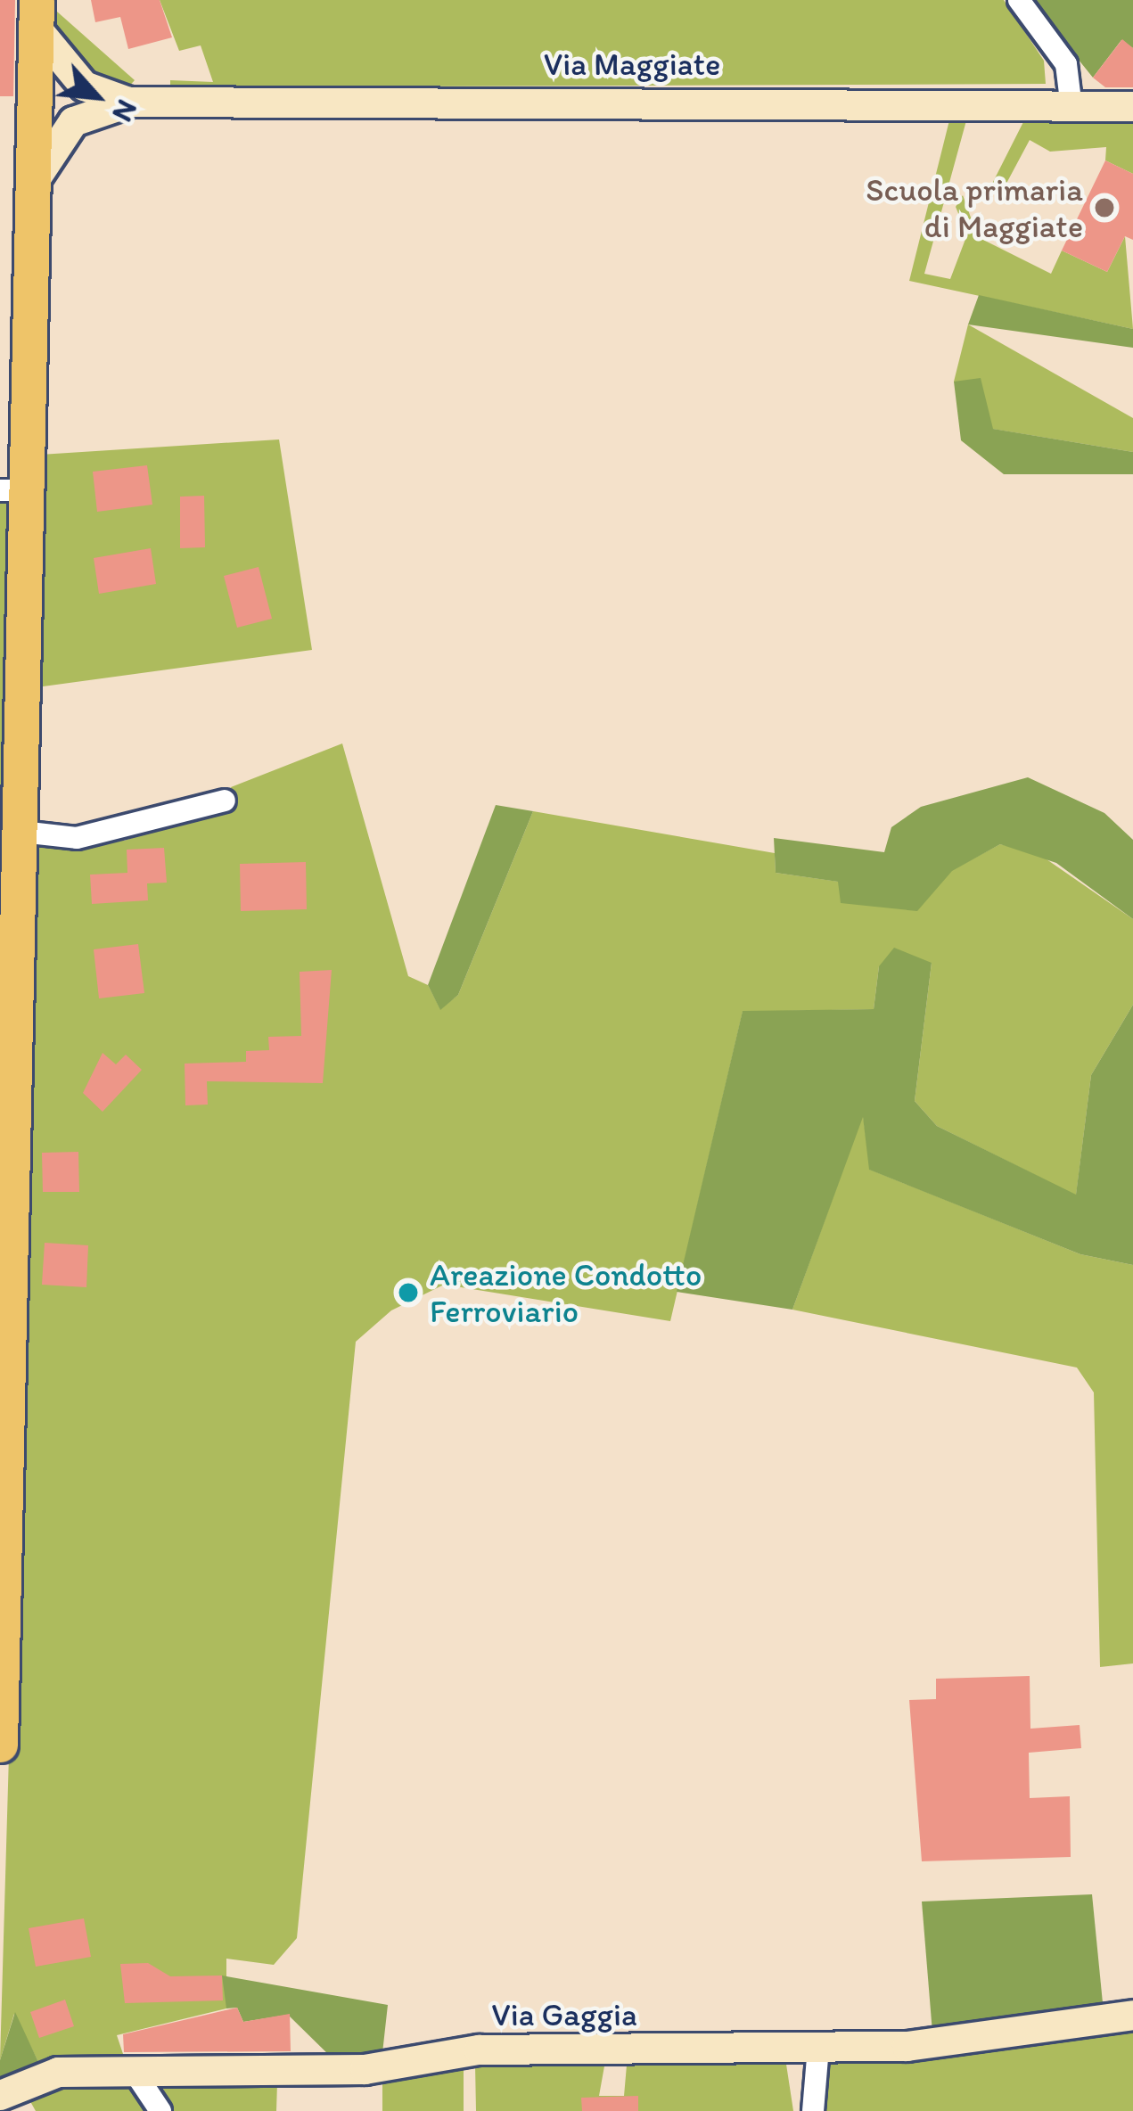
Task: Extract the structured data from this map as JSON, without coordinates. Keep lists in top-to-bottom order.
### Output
{
  "streets": {
    "street": ["Via Maggiate", "Via Gaggia"]
  },
  "places": ["Scuola primaria di Maggiate", "Areazione Condotto Ferroviario"],
  "north": "bottom right"
}
